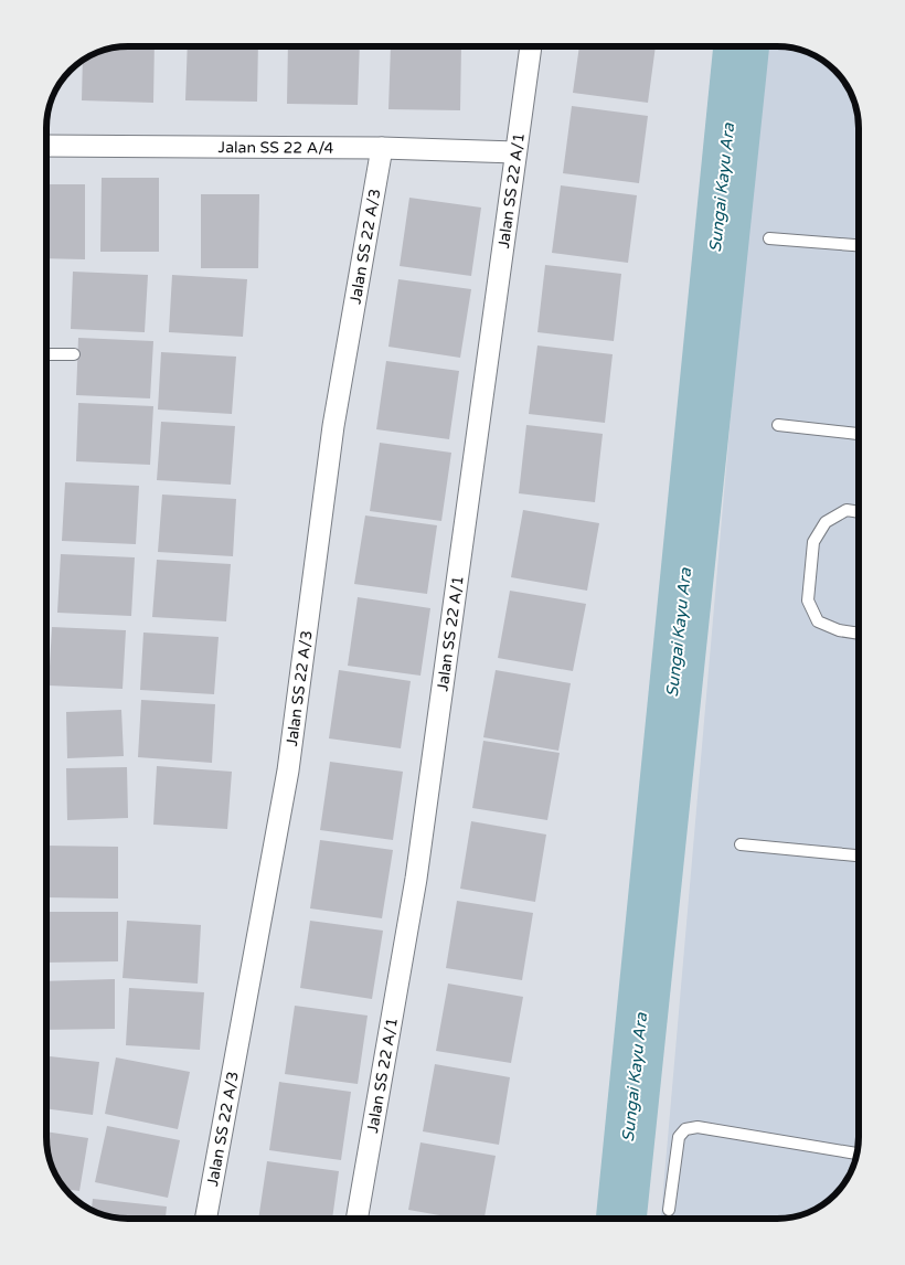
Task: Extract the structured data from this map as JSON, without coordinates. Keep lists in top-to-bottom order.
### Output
{
  "streets": {
    "street": ["Jalan SS 22 A/4", "Jalan SS 22 A/1", "Jalan SS 22 A/3"]
  },
  "crossings": [
    ["Jalan SS 22 A/4", "Jalan SS 22 A/1"],
    ["Jalan SS 22 A/4", "Jalan SS 22 A/3"]
  ],
  "water": ["Sungai Kayu Ara"]
}
